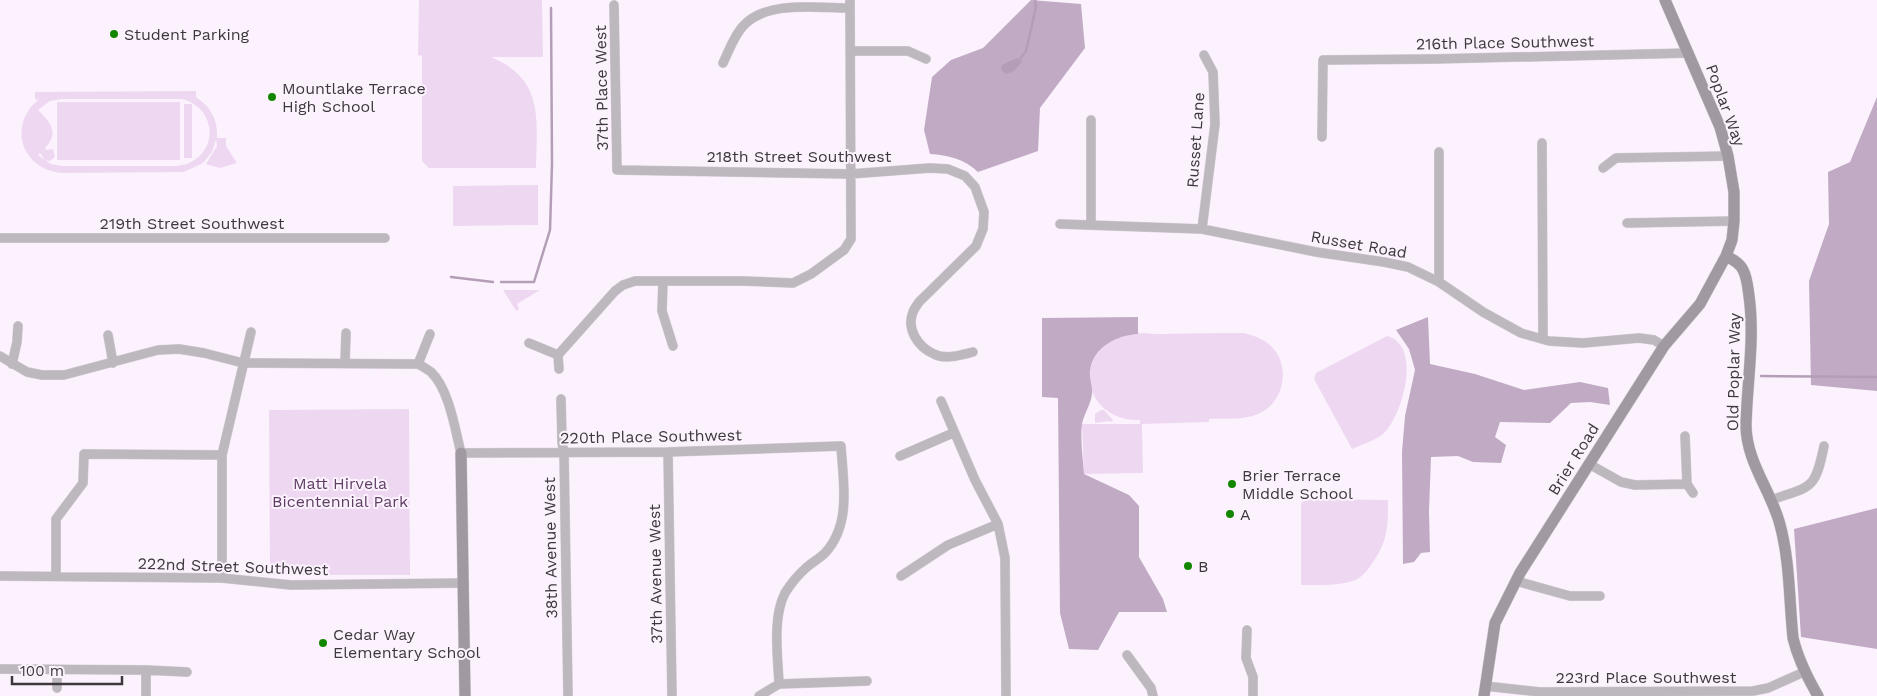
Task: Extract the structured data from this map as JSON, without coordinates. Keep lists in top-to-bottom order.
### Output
{
  "streets": {
    "main road": ["Poplar Way", "Old Poplar Way", "Brier Road"],
    "street": [
      "216th Place Southwest",
      "37th Place West",
      "Russet Lane",
      "218th Street Southwest",
      "219th Street Southwest",
      "Russet Road",
      "220th Place Southwest",
      "38th Avenue West",
      "222nd Street Southwest",
      "37th Avenue West",
      "223rd Place Southwest"
    ]
  },
  "crossings": [
    ["216th Place Southwest", "Poplar Way"],
    ["37th Place West", "218th Street Southwest"],
    ["Poplar Way", "Old Poplar Way"],
    ["Poplar Way", "Brier Road"],
    ["Russet Lane", "Russet Road"],
    ["Russet Road", "Brier Road"],
    ["Old Poplar Way", "Brier Road"],
    ["Old Poplar Way", "223rd Place Southwest"],
    ["220th Place Southwest", "38th Avenue West"],
    ["220th Place Southwest", "37th Avenue West"],
    ["Brier Road", "223rd Place Southwest"]
  ],
  "parks": ["Matt Hirvela Bicentennial Park"],
  "places": [
    "Student Parking",
    "Mountlake Terrace High School",
    "Brier Terrace Middle School",
    "A",
    "B",
    "Cedar Way Elementary School"
  ],
  "scale_bar": "100 m"
}
